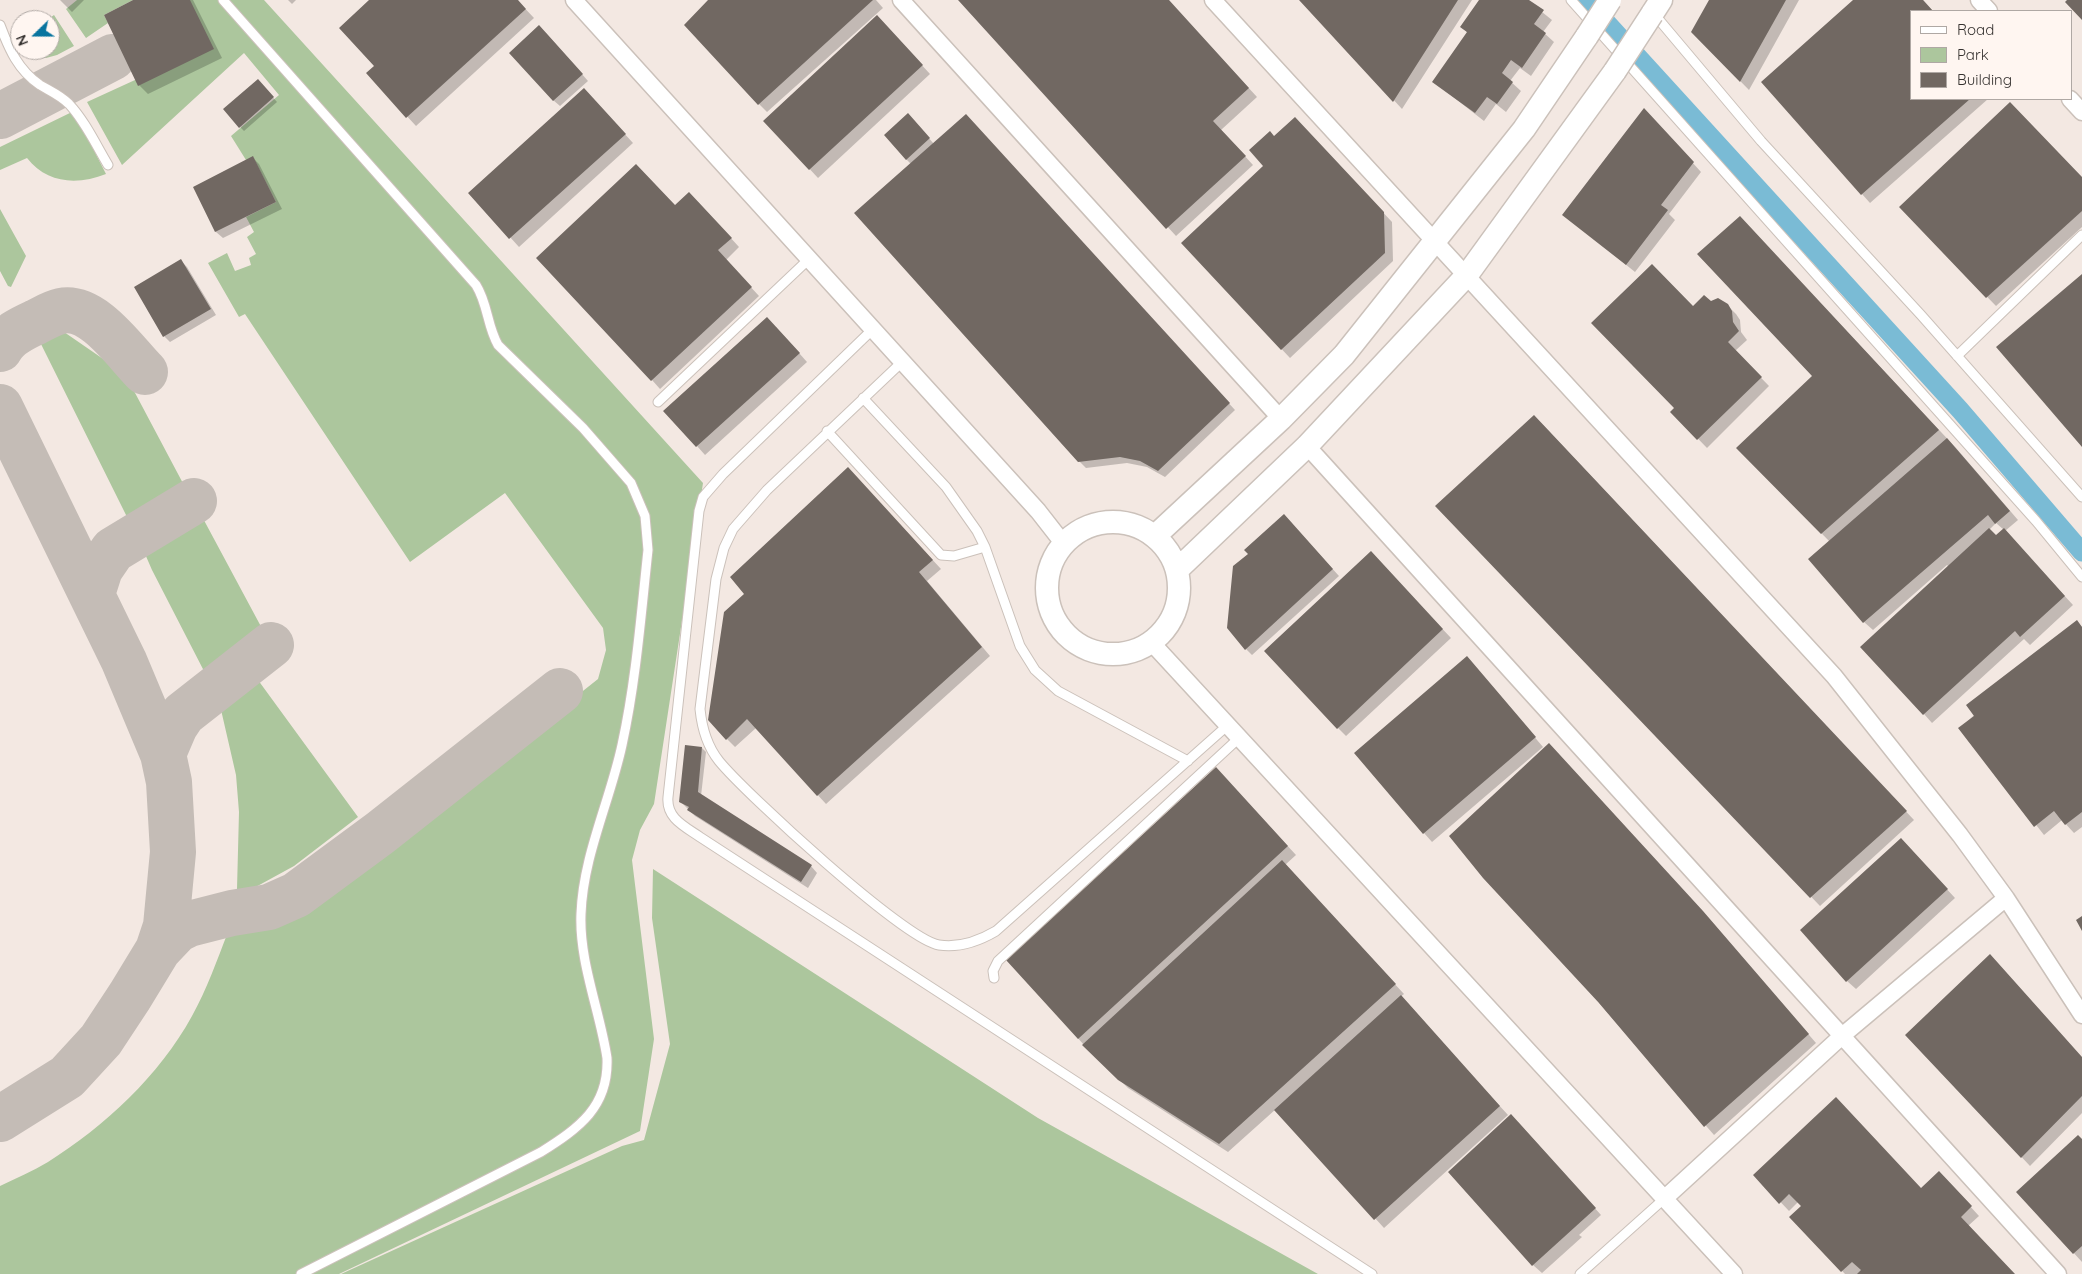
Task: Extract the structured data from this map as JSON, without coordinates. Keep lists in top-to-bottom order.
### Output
{
  "legend": ["Road", "Park", "Building"],
  "north": "left"
}
